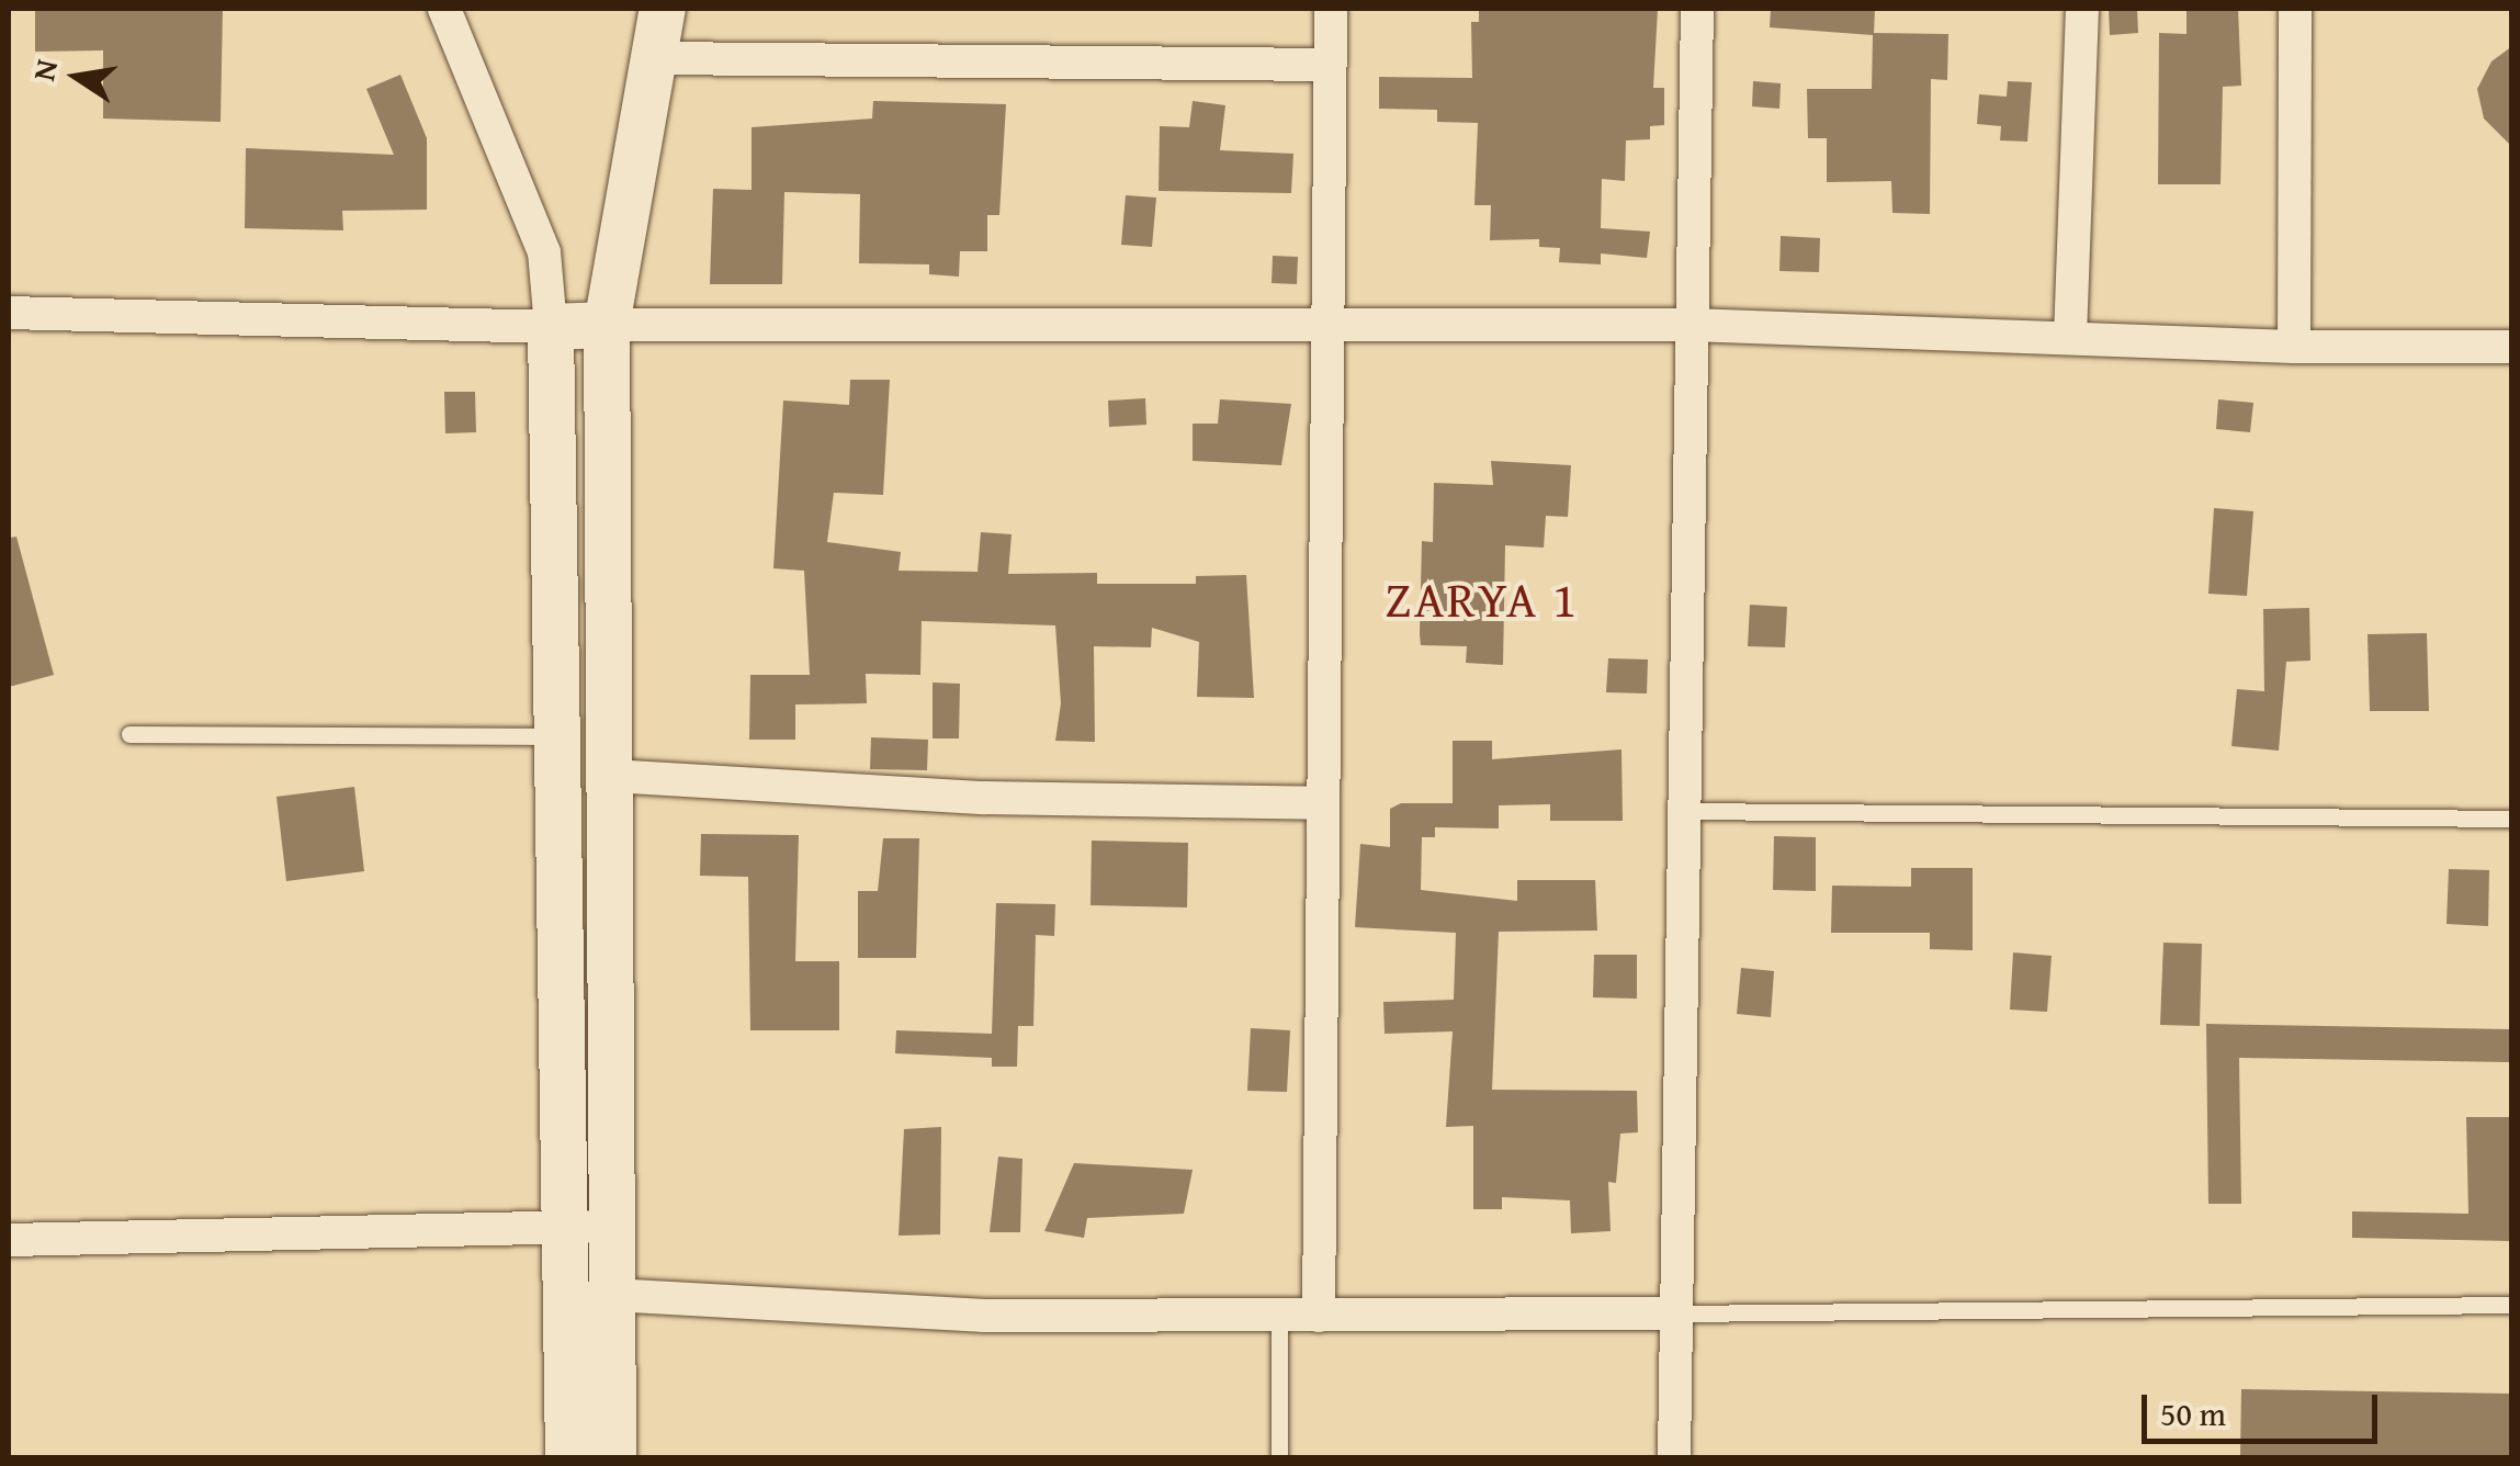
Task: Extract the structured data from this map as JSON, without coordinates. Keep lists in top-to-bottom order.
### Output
{
  "districts": ["ZARYA 1"],
  "scale_bar": "50 m",
  "north": "left"
}
